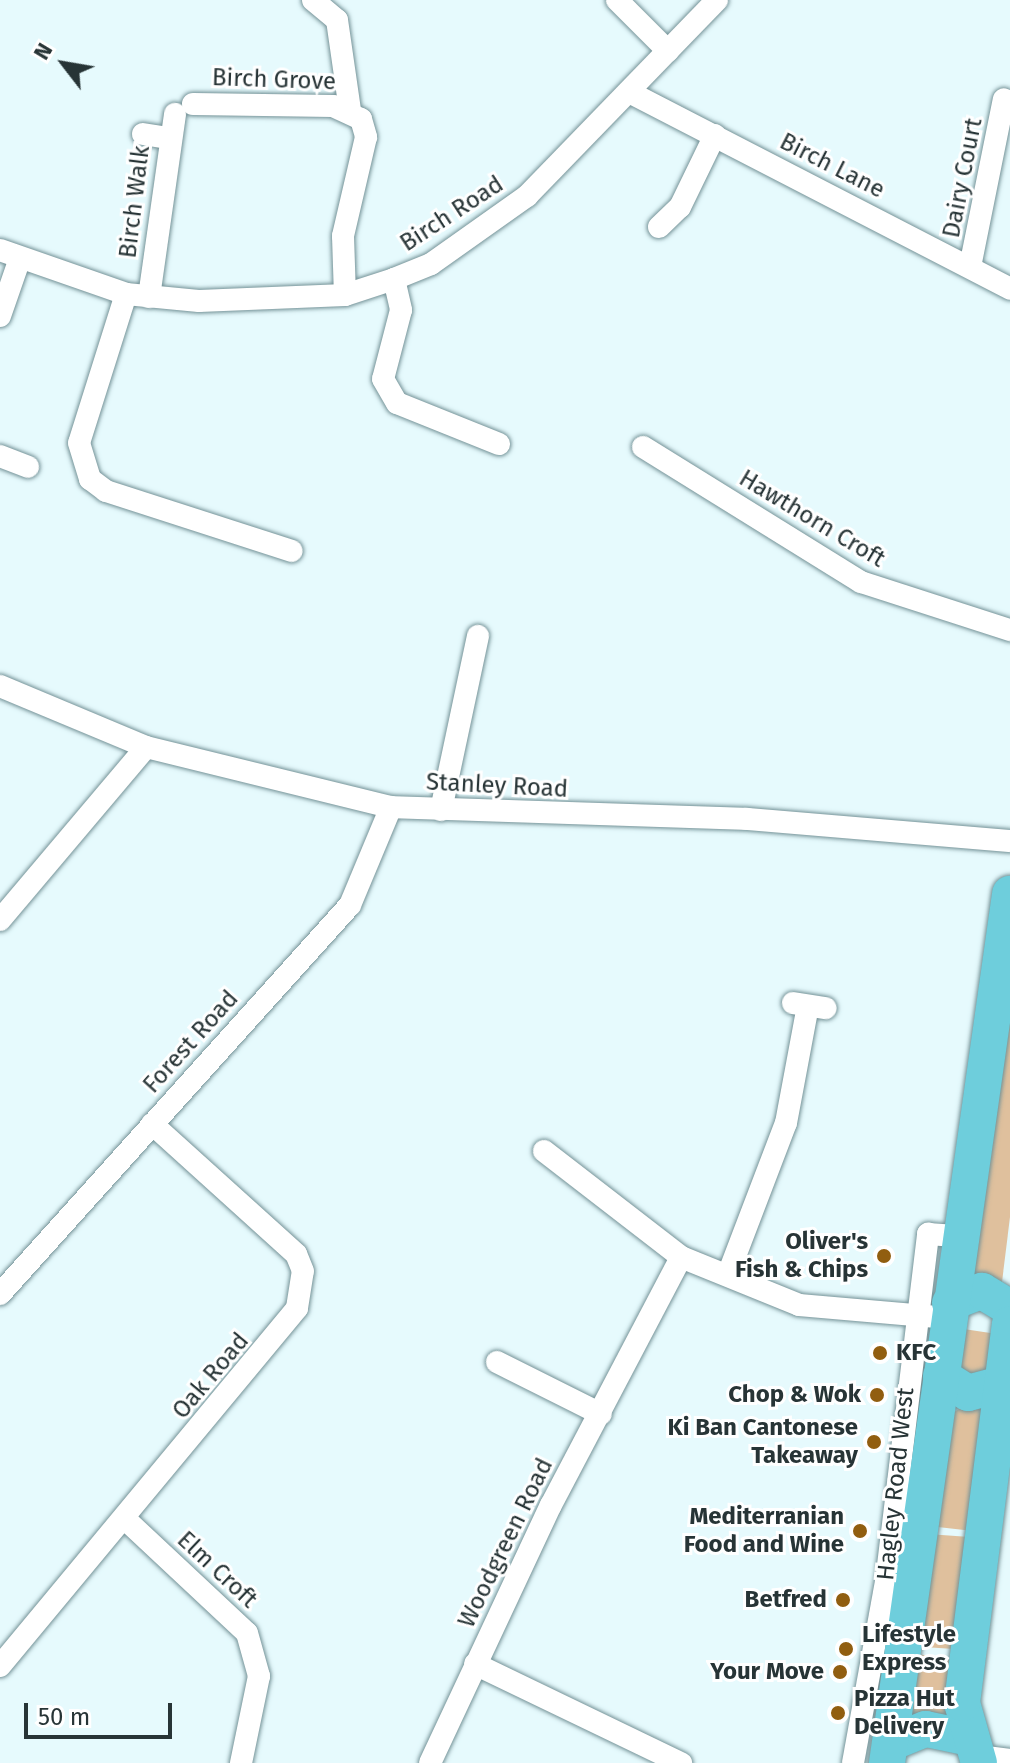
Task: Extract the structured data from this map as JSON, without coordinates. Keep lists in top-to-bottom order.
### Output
{
  "streets": {
    "highway": ["Hagley Road West"],
    "street": [
      "Birch Grove",
      "Birch Lane",
      "Dairy Court",
      "Birch Walk",
      "Birch Road",
      "Hawthorn Croft",
      "Stanley Road",
      "Forest Road",
      "Oak Road",
      "Woodgreen Road",
      "Elm Croft"
    ]
  },
  "crossings": [
    ["Birch Grove", "Birch Walk"],
    ["Birch Grove", "Birch Road"],
    ["Birch Lane", "Dairy Court"],
    ["Birch Lane", "Birch Road"],
    ["Birch Walk", "Birch Road"],
    ["Stanley Road", "Forest Road"],
    ["Forest Road", "Oak Road"],
    ["Oak Road", "Elm Croft"]
  ],
  "places": [
    "Oliver's Fish & Chips",
    "KFC",
    "Chop & Wok",
    "Ki Ban Cantonese Takeaway",
    "Mediterranian Food and Wine",
    "Betfred",
    "Lifestyle Express",
    "Your Move",
    "Pizza Hut Delivery"
  ],
  "scale_bar": "50 m",
  "north": "top left"
}
